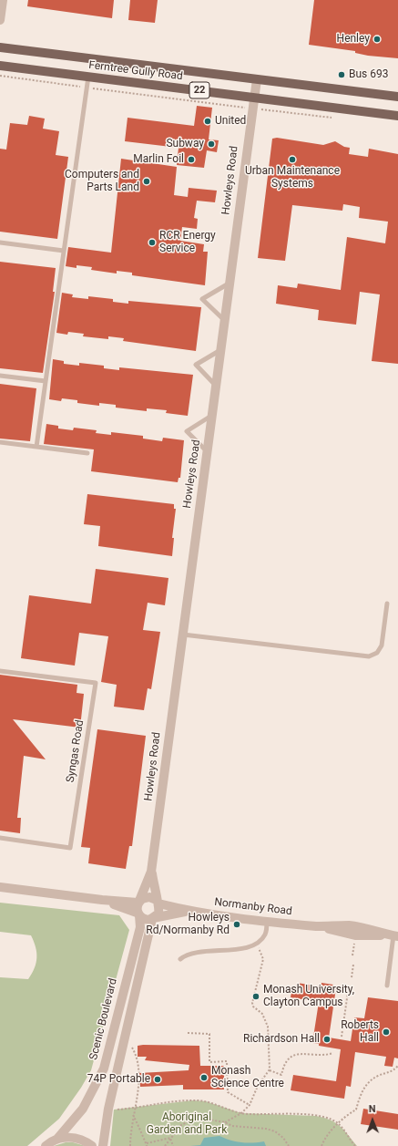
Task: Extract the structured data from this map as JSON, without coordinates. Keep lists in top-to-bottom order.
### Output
{
  "streets": {
    "main road": ["Ferntree Gully Road", "22"],
    "street": ["Howleys Road", "Normanby Road", "Scenic Boulevard"],
    "lane": ["Syngas Road"]
  },
  "crossings": [
    ["Ferntree Gully Road", "Howleys Road"],
    ["Howleys Road", "Normanby Road"],
    ["Howleys Road", "Scenic Boulevard"],
    ["Normanby Road", "Scenic Boulevard"]
  ],
  "parks": ["Aboriginal Garden and Park"],
  "places": [
    "Henley",
    "Bus 693",
    "United",
    "Subway",
    "Marlin Foil",
    "Urban Maintenance Systems",
    "Computers and Parts Land",
    "RCR Energy Service",
    "Howleys Rd/Normanby Rd",
    "Monash University, Clayton Campus",
    "Roberts Hall",
    "Richardson Hall",
    "Monash Science Centre",
    "74P Portable"
  ],
  "north": "top"
}
